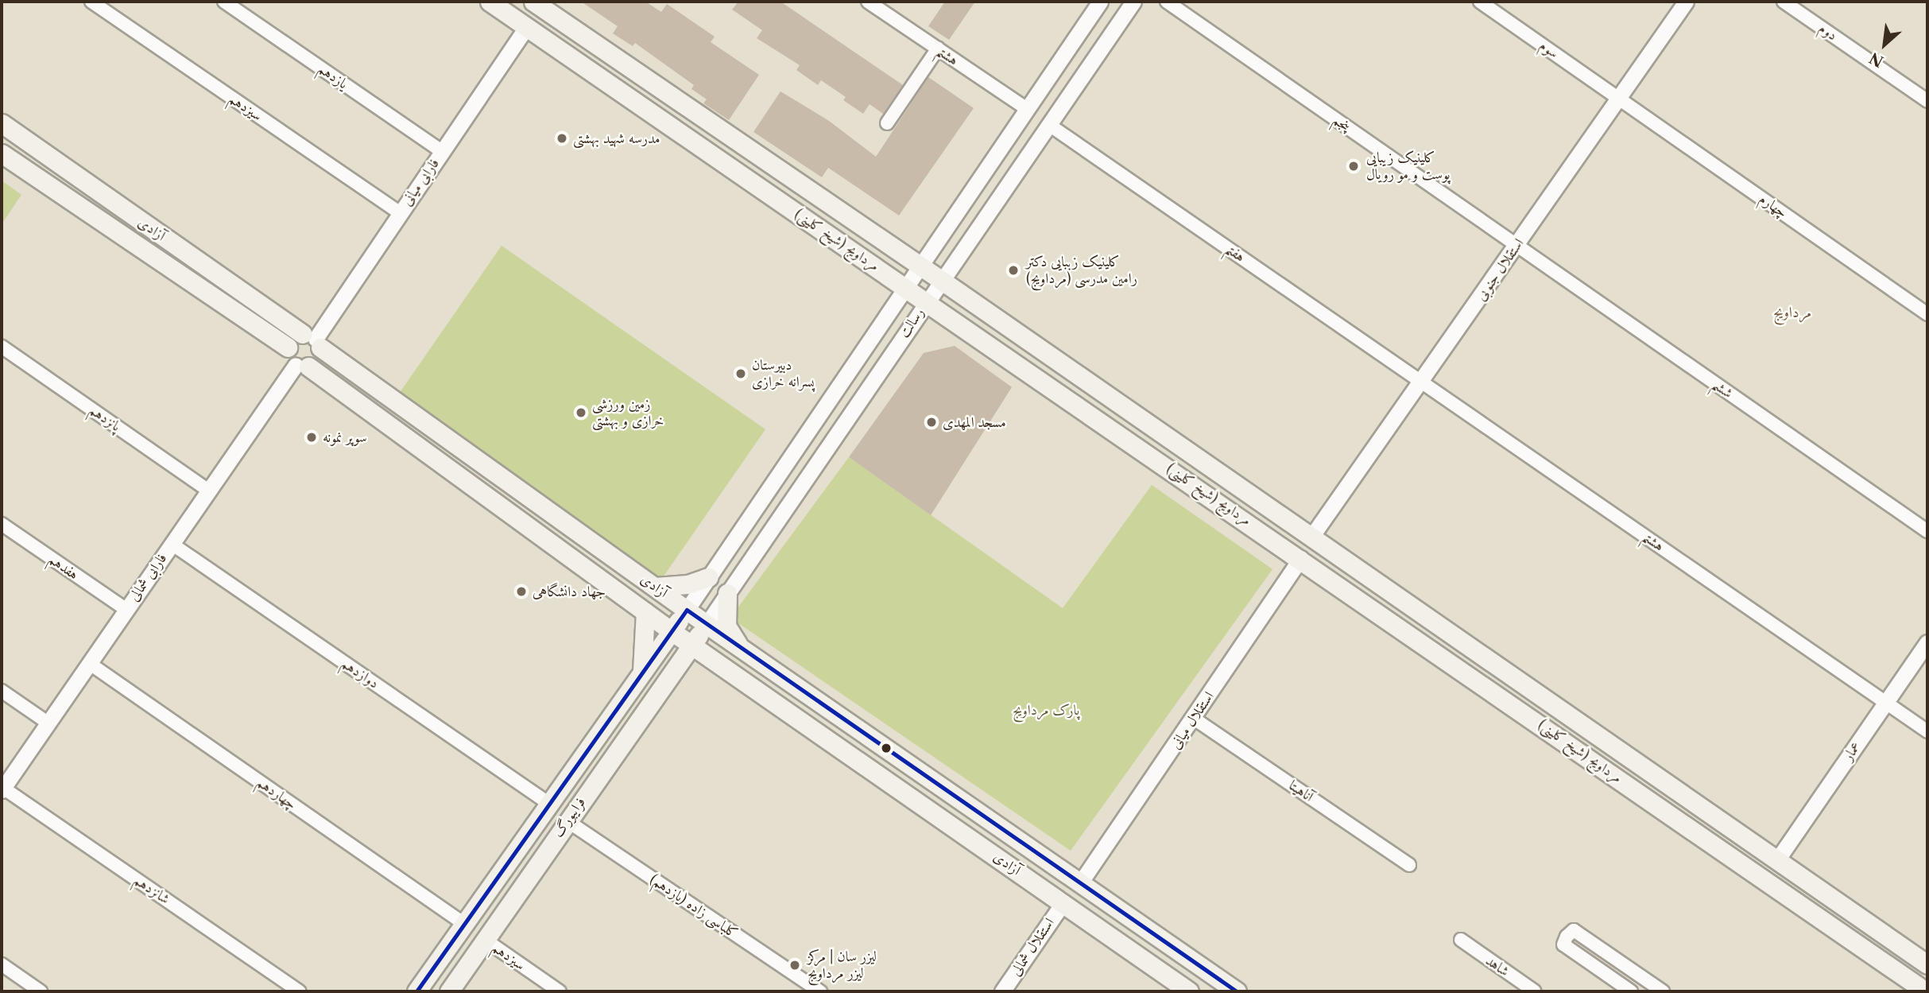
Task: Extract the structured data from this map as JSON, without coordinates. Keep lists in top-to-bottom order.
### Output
{
  "streets": {
    "main road": [
      "آزادی",
      "مرداویج (شیخ کلینی)",
      "رسالت",
      "فرایبورگ"
    ],
    "street": [
      "دوم",
      "سوم",
      "هشتم",
      "یازدهم",
      "سیزدهم",
      "پنجم",
      "فارابی میانی",
      "چهارم",
      "هفتم",
      "استقلال جنوبی",
      "ششم",
      "پانزدهم",
      "هفدهم",
      "فارابی شمالی",
      "دوازدهم",
      "استقلال میانی",
      "عمار",
      "آناهیتا",
      "چهاردهم",
      "شانزدهم",
      "کلباسی زاده (یازدهم)",
      "استقلال شمالی",
      "شاهد"
    ]
  },
  "crossings": [
    ["سوم", "چهارم"],
    ["سوم", "استقلال جنوبی"],
    ["هشتم", "هفتم"],
    ["هشتم", "استقلال جنوبی"],
    ["هشتم", "عمار"],
    ["یازدهم", "فارابی میانی"],
    ["سیزدهم", "فارابی میانی"],
    ["سیزدهم", "فرایبورگ"],
    ["پنجم", "استقلال جنوبی"],
    ["پنجم", "ششم"],
    ["فارابی میانی", "آزادی"],
    ["فارابی میانی", "مرداویج (شیخ کلینی)"],
    ["فارابی میانی", "فارابی شمالی"],
    ["چهارم", "استقلال جنوبی"],
    ["آزادی", "رسالت"],
    ["آزادی", "فارابی شمالی"],
    ["آزادی", "استقلال میانی"],
    ["آزادی", "فرایبورگ"],
    ["آزادی", "استقلال شمالی"],
    ["مرداویج (شیخ کلینی)", "استقلال جنوبی"],
    ["مرداویج (شیخ کلینی)", "رسالت"],
    ["مرداویج (شیخ کلینی)", "استقلال میانی"],
    ["مرداویج (شیخ کلینی)", "عمار"],
    ["هفتم", "استقلال جنوبی"],
    ["هفتم", "رسالت"],
    ["استقلال جنوبی", "ششم"],
    ["رسالت", "فرایبورگ"],
    ["پانزدهم", "فارابی شمالی"],
    ["هفدهم", "فارابی شمالی"],
    ["فارابی شمالی", "دوازدهم"],
    ["فارابی شمالی", "چهاردهم"],
    ["فارابی شمالی", "شانزدهم"],
    ["دوازدهم", "فرایبورگ"],
    ["استقلال میانی", "آناهیتا"],
    ["چهاردهم", "فرایبورگ"],
    ["فرایبورگ", "کلباسی زاده (یازدهم)"]
  ],
  "districts": ["مرداویج"],
  "parks": ["پارک مرداویج"],
  "places": [
    "مدرسه شهید بهشتی",
    "کلینیک زیبایی پوست و مو رویال",
    "کلینیک زیبایی دکتر رامین مدرسی (مرداویج)",
    "دبیرستان پسرانه خرازی",
    "زمین ورزشی خرازی و بهشتی",
    "مسجد المهدی",
    "سوپر نمونه",
    "جهاد دانشگاهی",
    "لیزر سان | مرکز لیزر مرداویج"
  ],
  "north": "bottom left"
}
